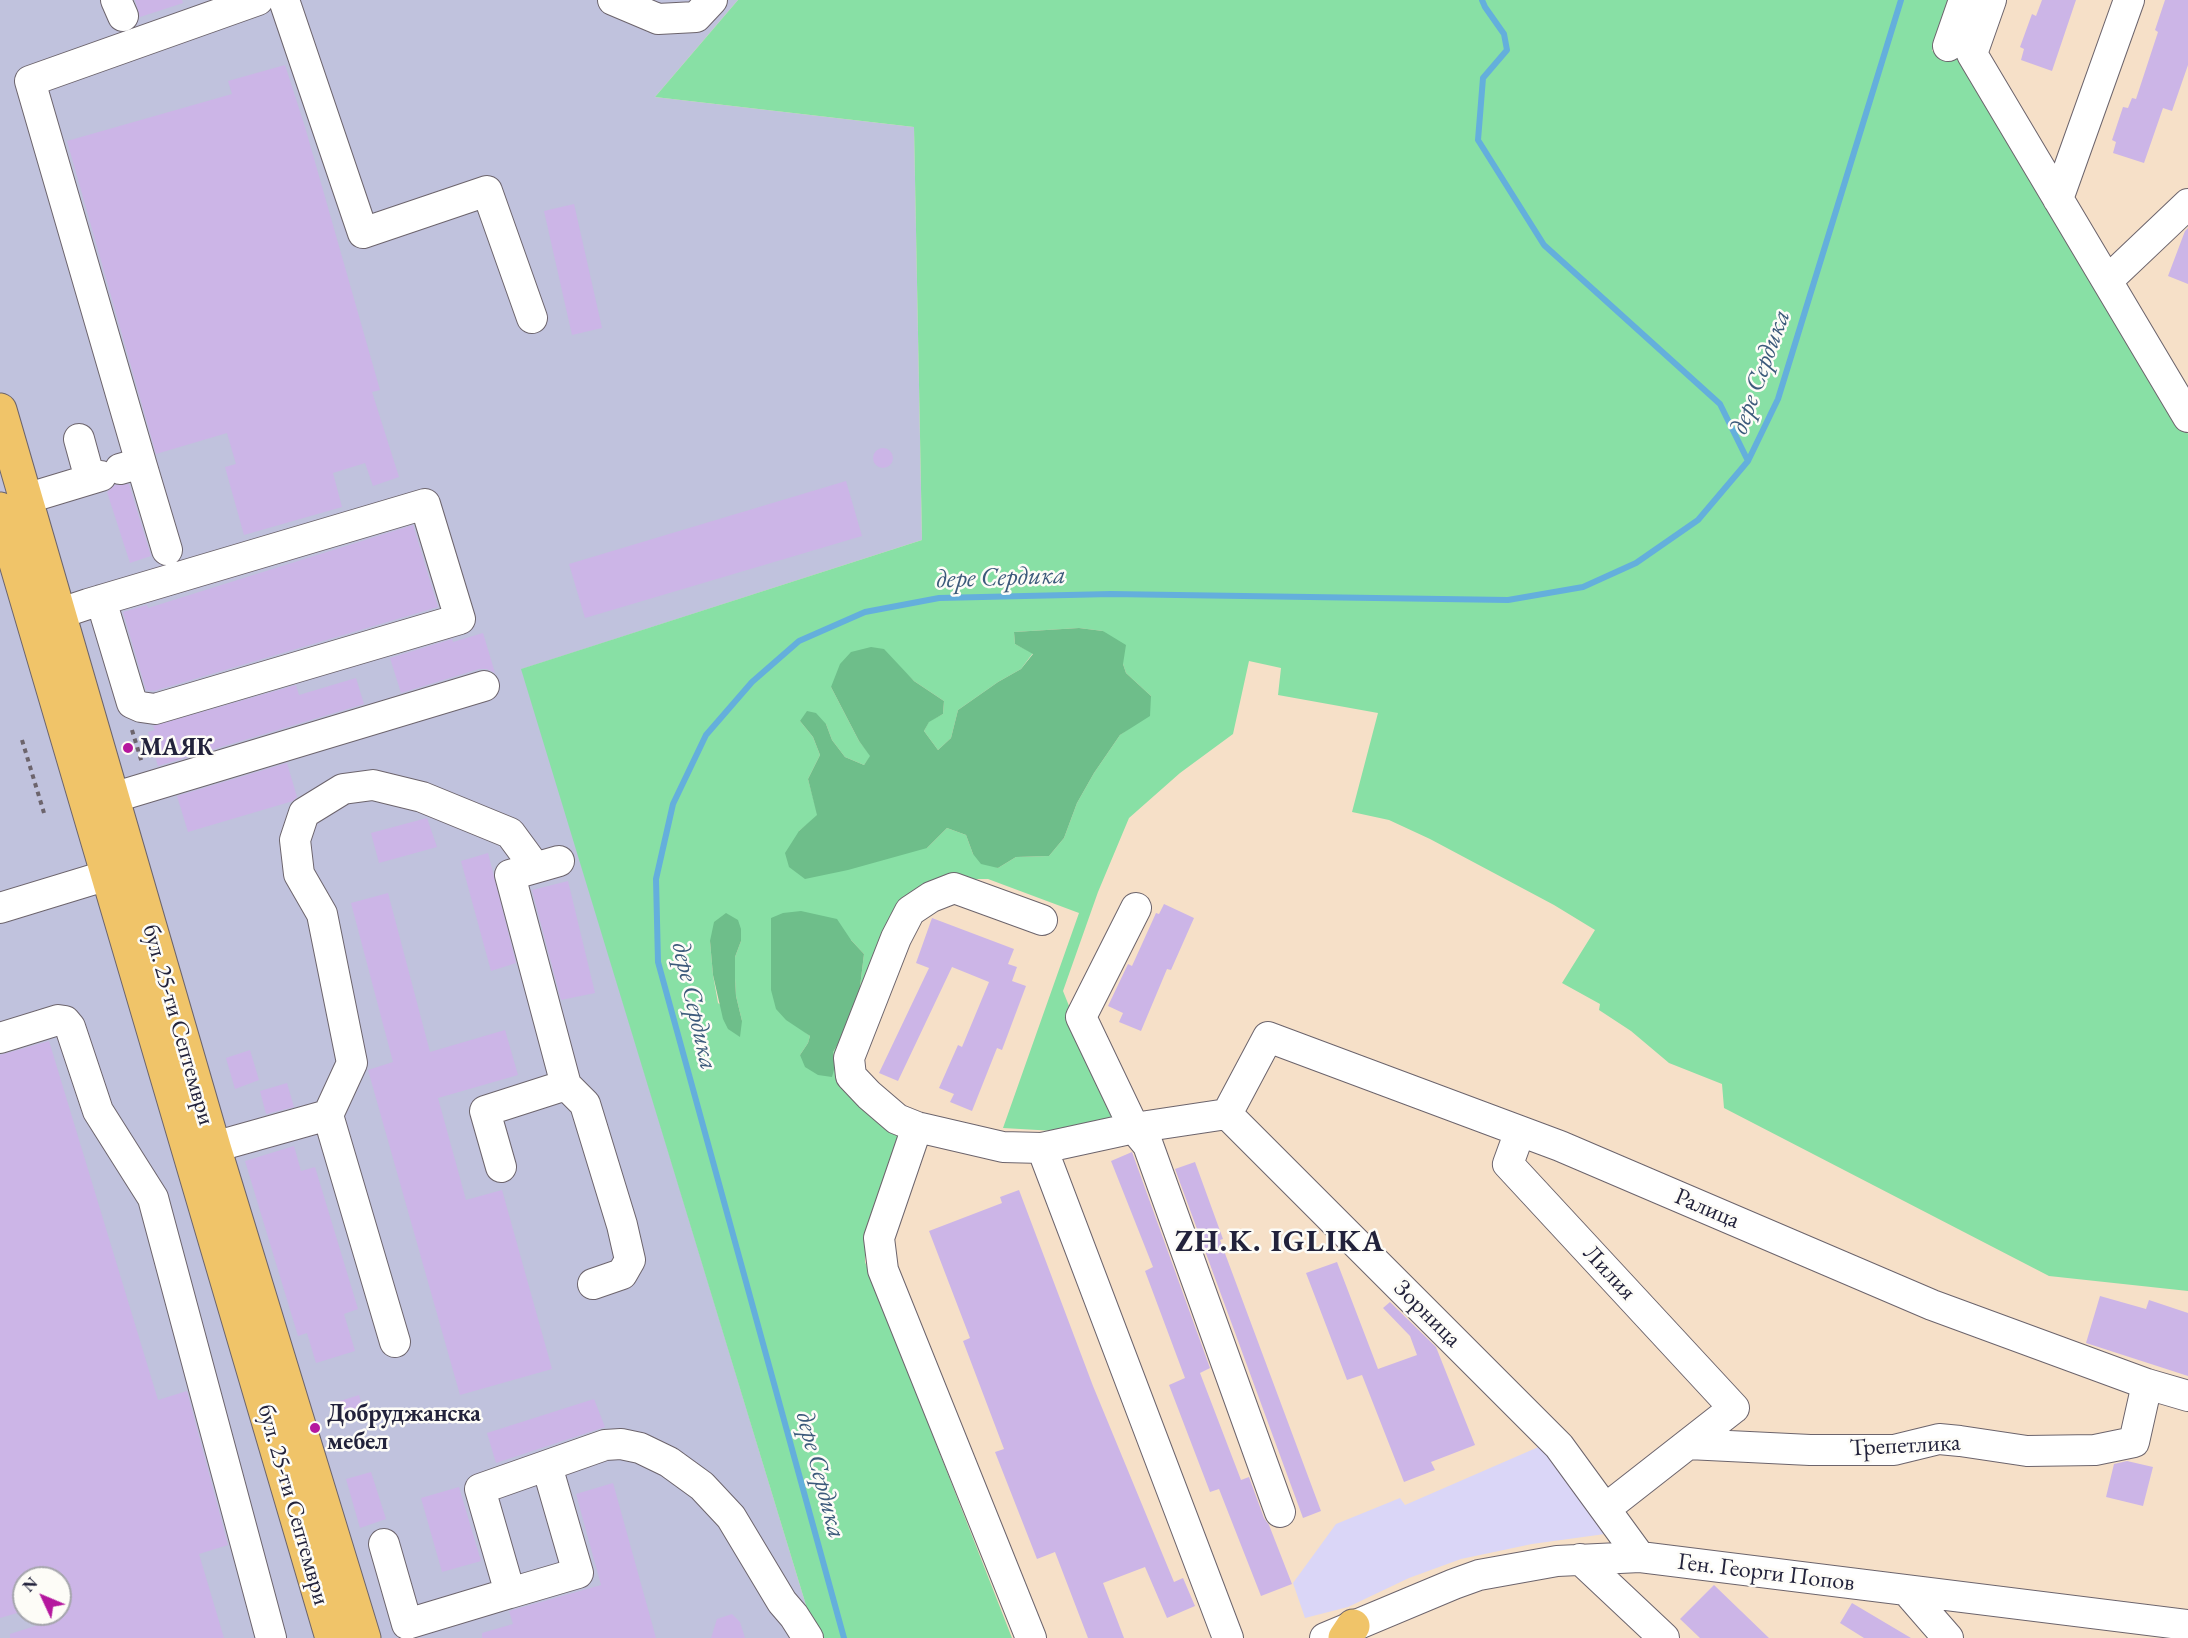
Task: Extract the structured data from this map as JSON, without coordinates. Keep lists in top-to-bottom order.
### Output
{
  "streets": {
    "main road": ["бул. 25-ти Септември"],
    "street": [
      "Ралица",
      "Лилия",
      "Зорница",
      "Трепетлика",
      "Ген. Георги Попов"
    ]
  },
  "crossings": [
    ["Ралица", "Лилия"],
    ["Ралица", "Зорница"],
    ["Ралица", "Трепетлика"],
    ["Лилия", "Трепетлика"],
    ["Зорница", "Ген. Георги Попов"]
  ],
  "districts": ["ZH.K. IGLIKA"],
  "water": ["дере Сердика"],
  "places": ["МАЯК", "Добруджанска мебел"],
  "north": "top left"
}
